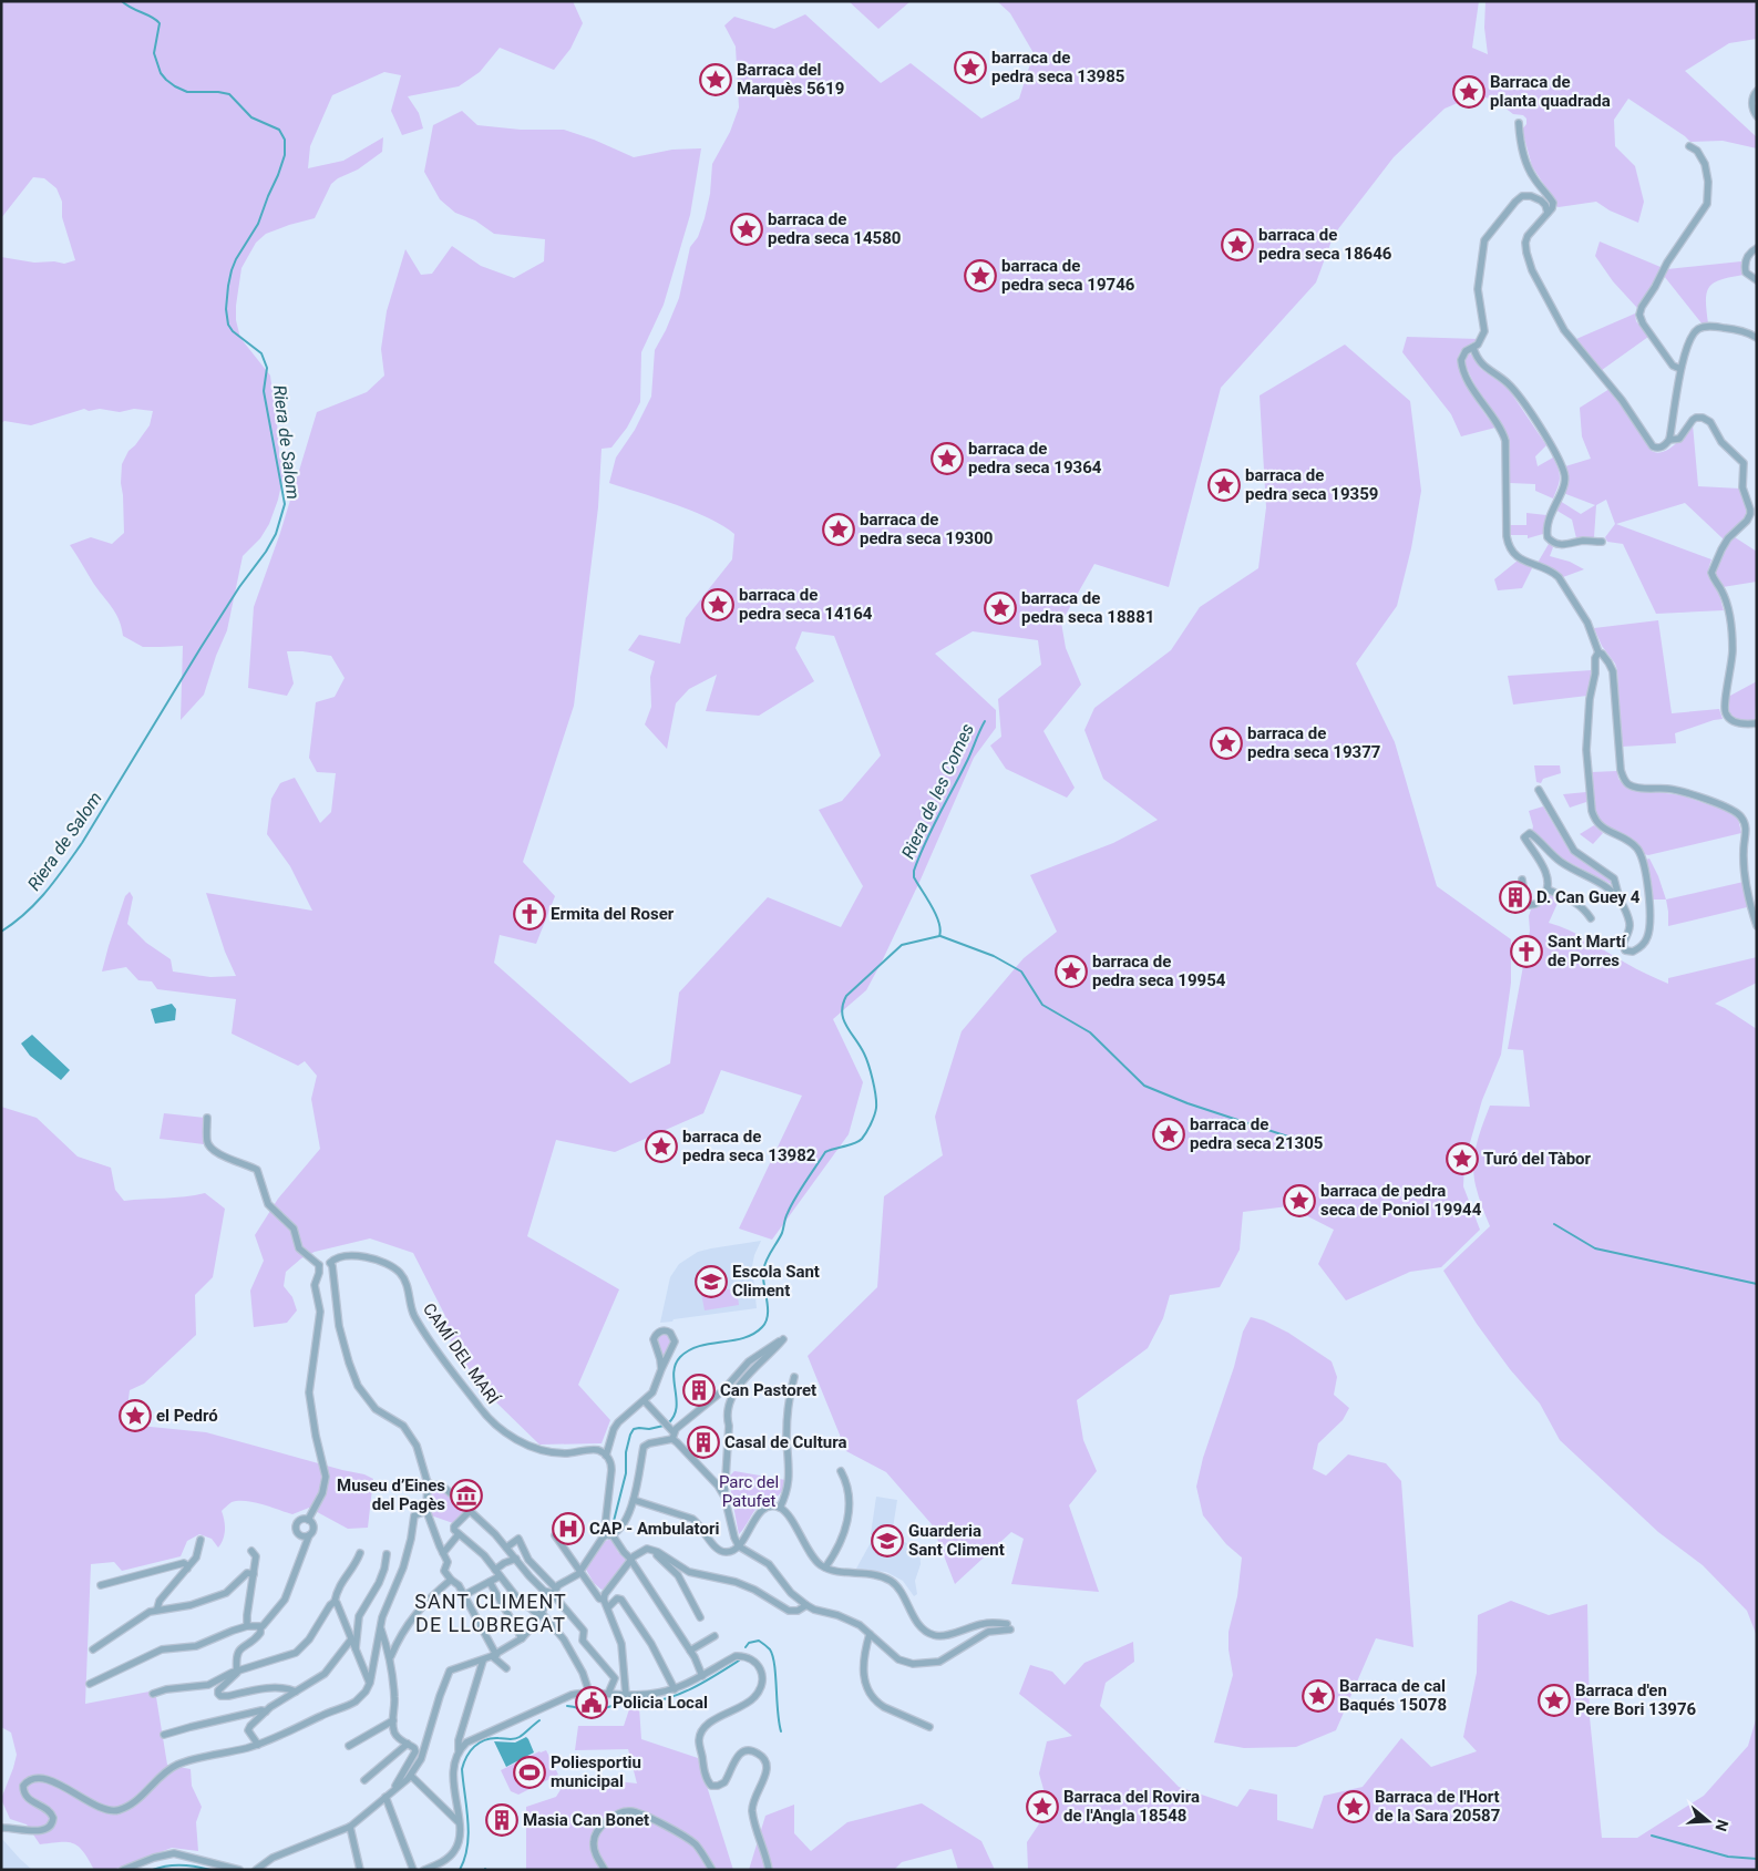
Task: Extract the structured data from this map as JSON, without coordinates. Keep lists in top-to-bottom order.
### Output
{
  "streets": {
    "street": ["CAMÍ DEL MARÍ"]
  },
  "districts": ["SANT CLIMENT DE LLOBREGAT"],
  "water": ["Riera de Salom", "Riera de les Comes"],
  "parks": ["Parc del Patufet"],
  "places": {
    "place": [
      "barraca de pedra seca 13985",
      "Barraca del Marquès 5619",
      "Barraca de planta quadrada",
      "barraca de pedra seca 14580",
      "barraca de pedra seca 18646",
      "barraca de pedra seca 19746",
      "barraca de pedra seca 19364",
      "barraca de pedra seca 19359",
      "barraca de pedra seca 19300",
      "barraca de pedra seca 14164",
      "barraca de pedra seca 18881",
      "barraca de pedra seca 19377",
      "barraca de pedra seca 19954",
      "barraca de pedra seca 21305",
      "barraca de pedra seca 13982",
      "Turó del Tàbor",
      "barraca de pedra seca de Poniol 19944",
      "el Pedró",
      "Barraca de cal Baqués 15078",
      "Barraca d'en Pere Bori 13976",
      "Barraca del Rovira de l'Angla 18548",
      "Barraca de l'Hort de la Sara 20587"
    ],
    "building": [
      "D. Can Guey 4",
      "Can Pastoret",
      "Casal de Cultura",
      "Masia Can Bonet"
    ],
    "church": ["Ermita del Roser", "Sant Martí de Porres"],
    "school or university": ["Escola Sant Climent", "Guarderia Sant Climent"],
    "museum": ["Museu d’Eines del Pagès"],
    "hospital": ["CAP - Ambulatori"],
    "public building": ["Policia Local"],
    "sports": ["Poliesportiu municipal"]
  },
  "north": "right"
}
